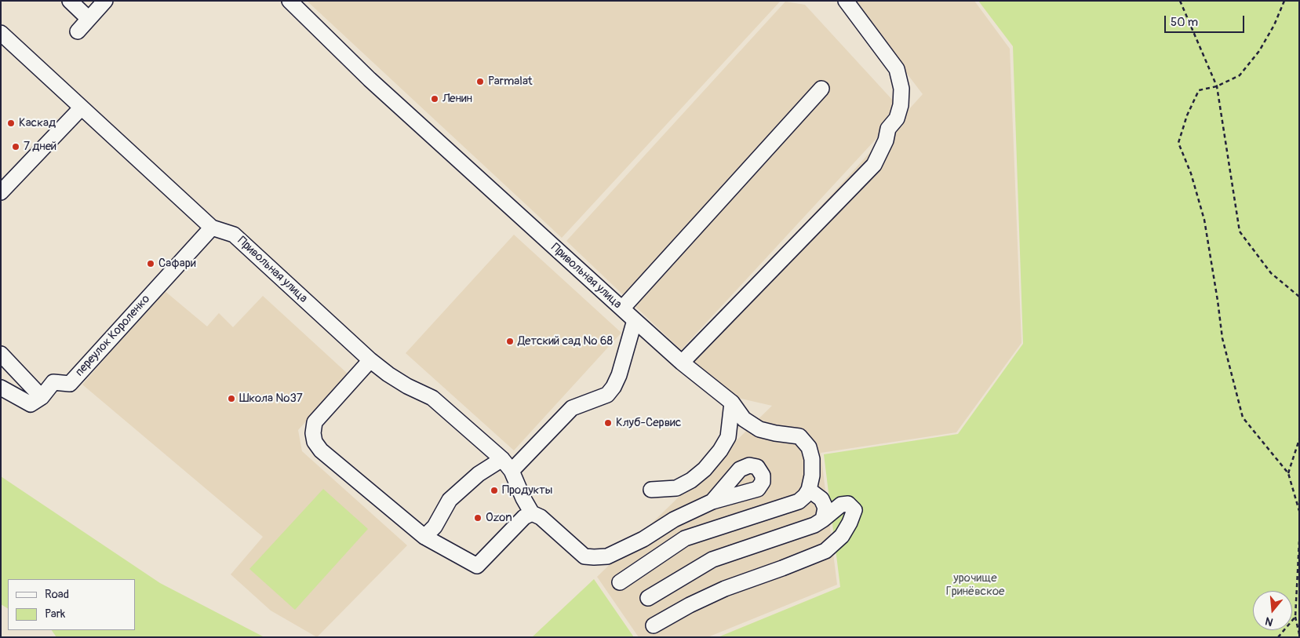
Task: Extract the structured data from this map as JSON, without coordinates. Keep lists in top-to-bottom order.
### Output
{
  "streets": {
    "street": ["Привольная улица", "переулок Короленко"]
  },
  "crossings": [
    ["Привольная улица", "переулок Короленко"]
  ],
  "parks": ["урочище Гринёвское"],
  "places": [
    "Parmalat",
    "Ленин",
    "Каскад",
    "7 дней",
    "Сафари",
    "Детский сад № 68",
    "Школа №37",
    "Клуб-Сервис",
    "Продукты",
    "Ozon"
  ],
  "legend": ["Road", "Park"],
  "scale_bar": "50 m",
  "north": "bottom"
}
